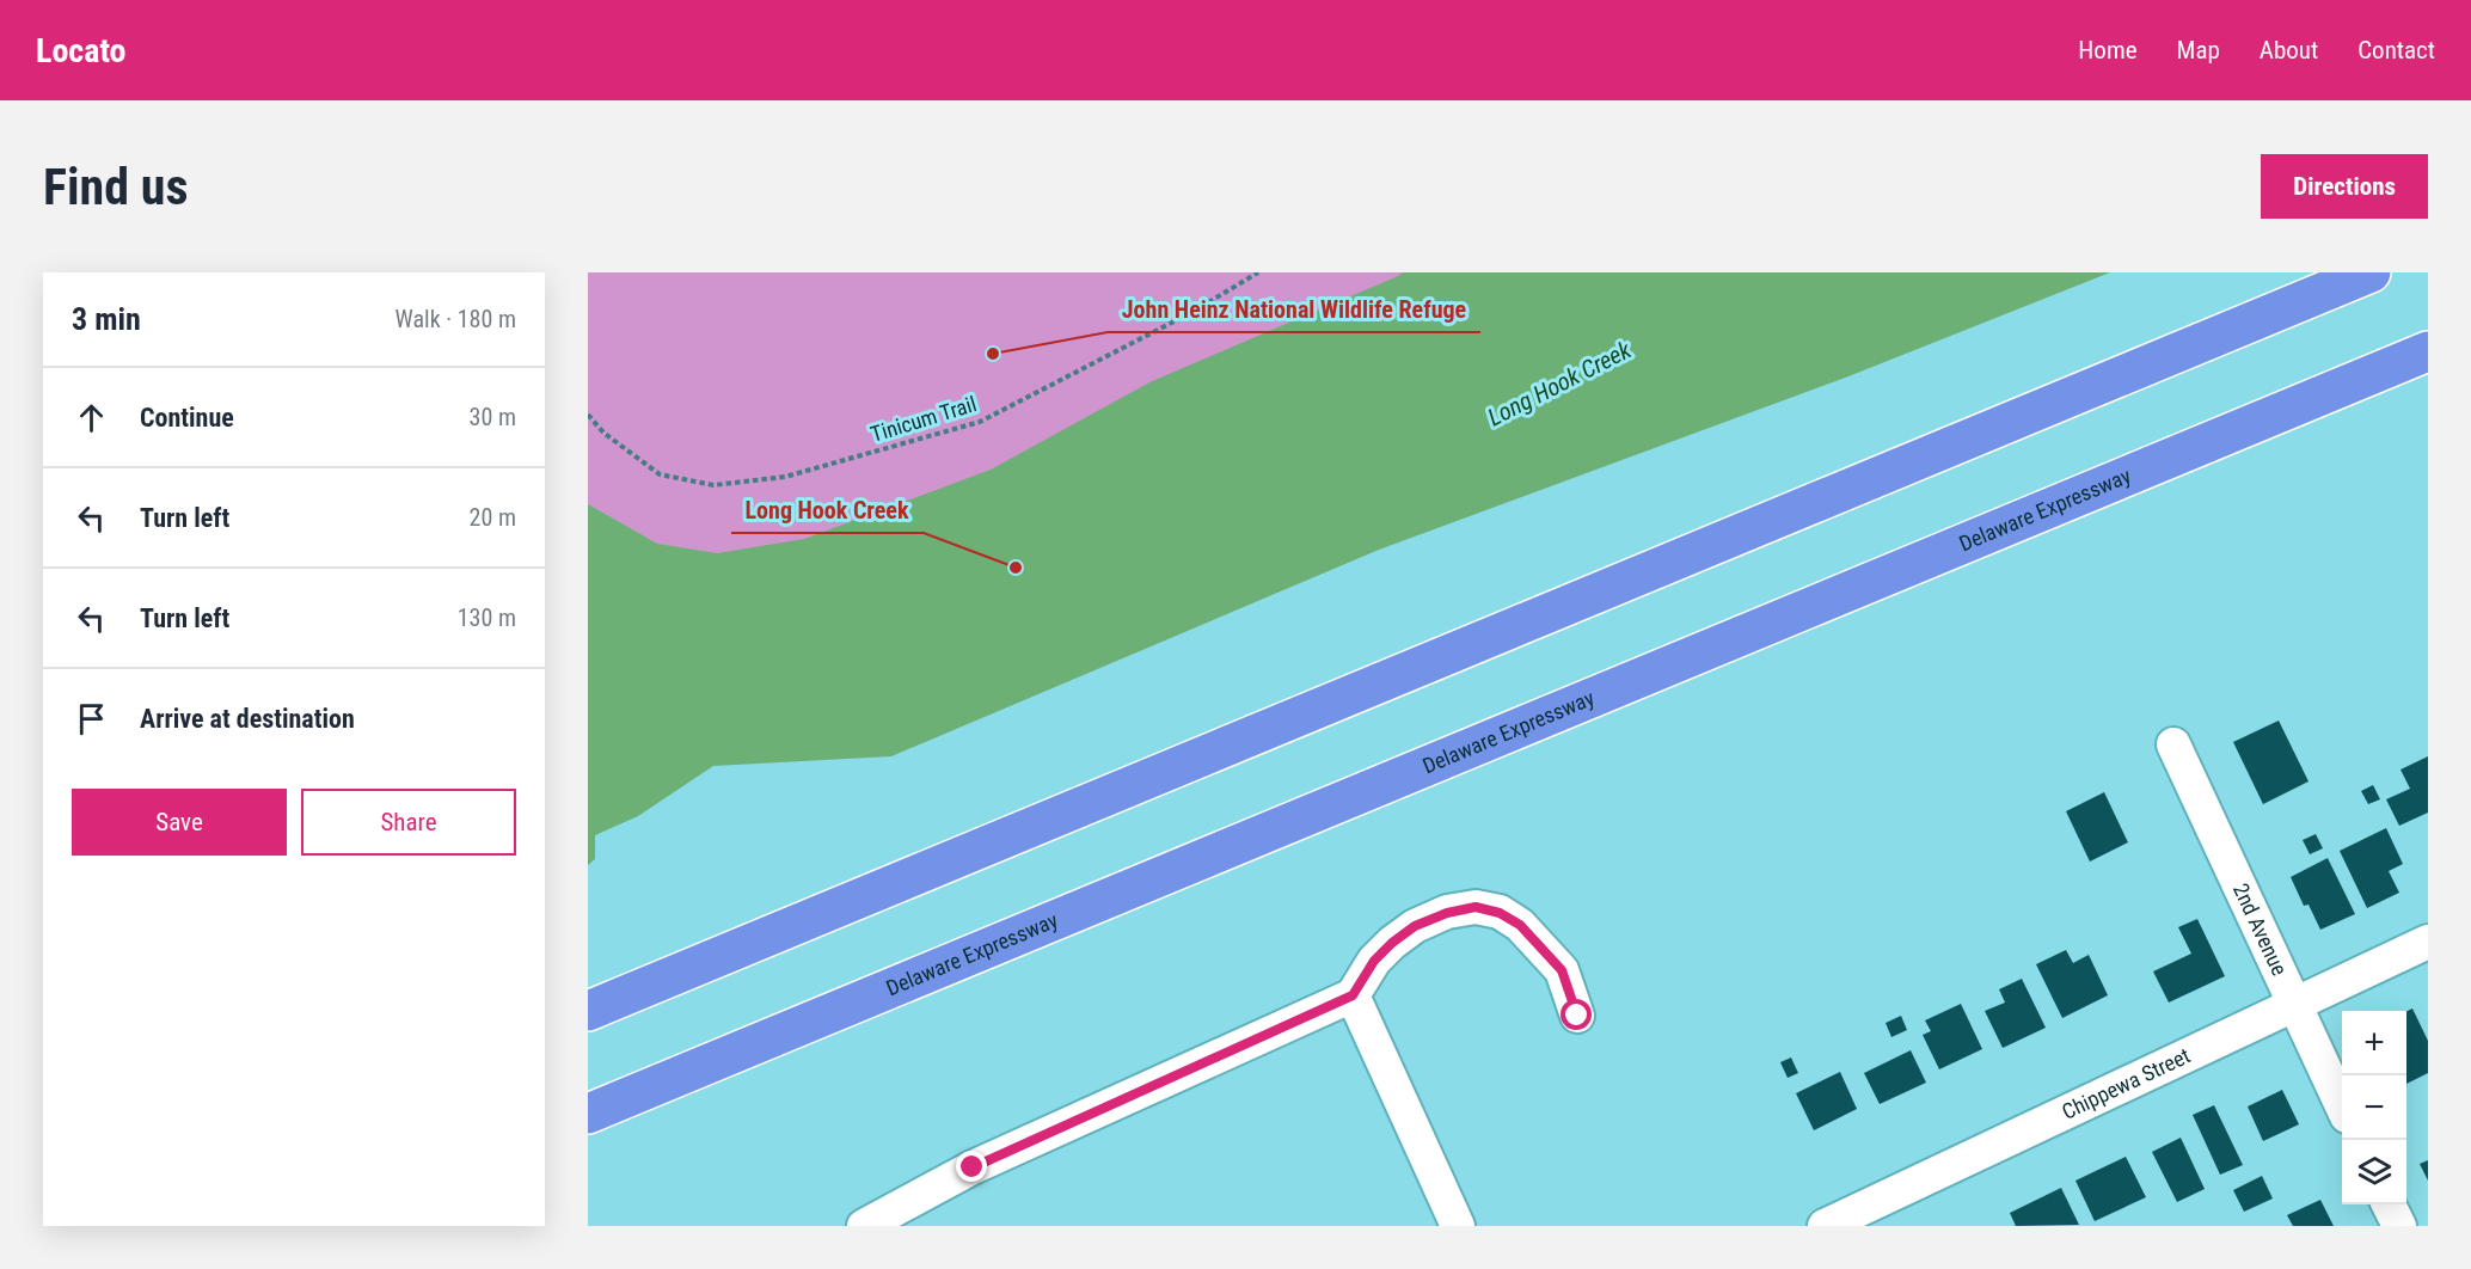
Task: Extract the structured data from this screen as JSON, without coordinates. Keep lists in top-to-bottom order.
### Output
{
  "streets": {
    "highway": ["Delaware Expressway"],
    "street": ["2nd Avenue", "Chippewa Street"],
    "path": ["Tinicum Trail"]
  },
  "crossings": [
    ["2nd Avenue", "Chippewa Street"]
  ],
  "water": ["Long Hook Creek"],
  "places": ["John Heinz National Wildlife Refuge", "Long Hook Creek"],
  "page": {
    "header": "Locato",
    "nav": [
      "Home",
      "Map",
      "About",
      "Contact"
    ],
    "buttons": [
      "Directions",
      ["Save", "Share"]
    ],
    "title": "Find us",
    "heading": ["3 min", "Walk · 180 m"],
    "list": [
      ["Continue", "30 m"],
      ["Turn left", "20 m"],
      ["Turn left", "130 m"],
      "Arrive at destination"
    ],
    "map_buttons": ["+", "−"]
  }
}
